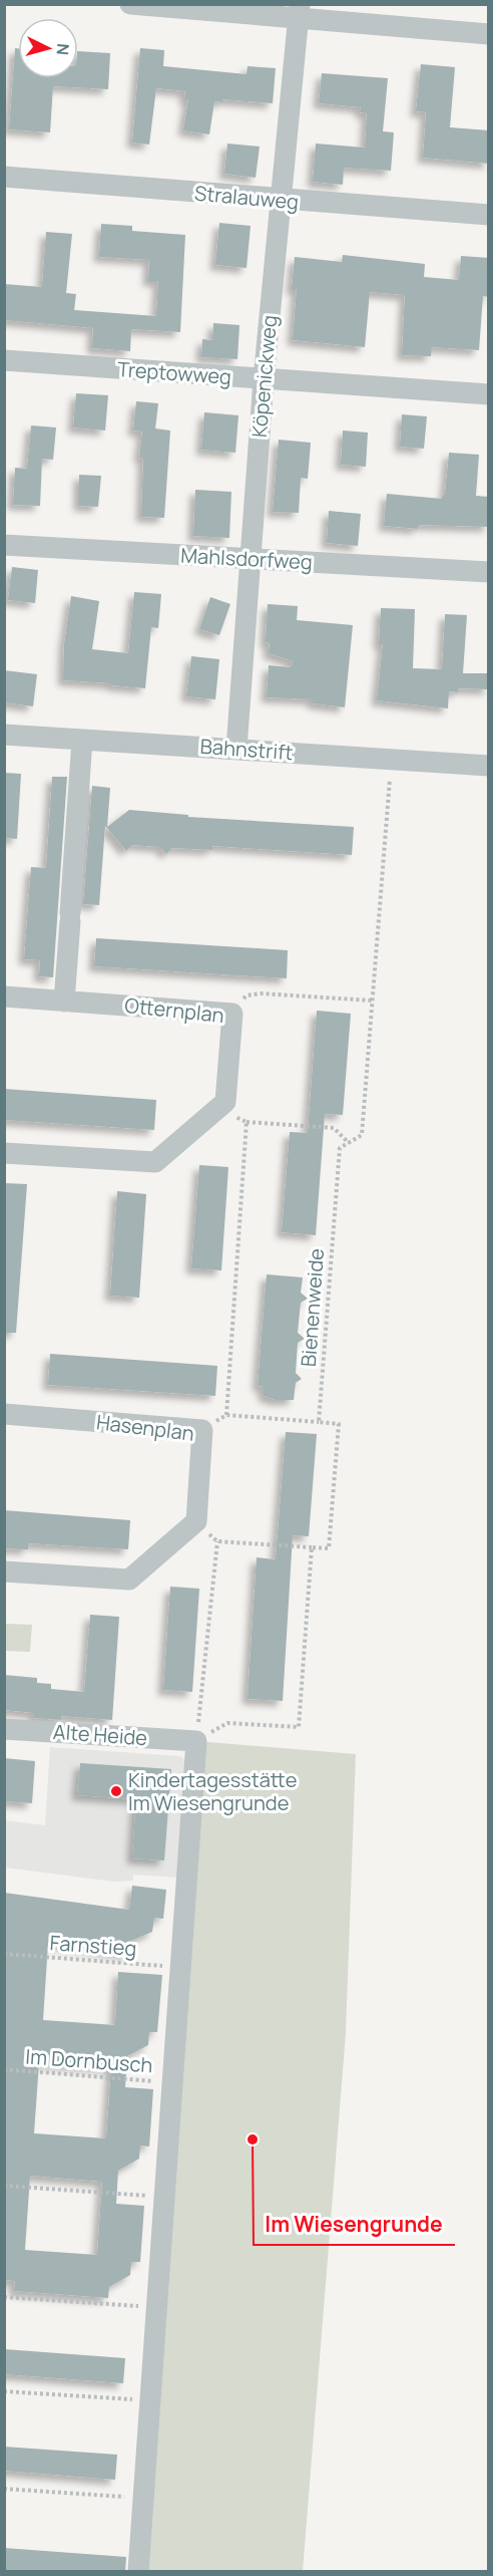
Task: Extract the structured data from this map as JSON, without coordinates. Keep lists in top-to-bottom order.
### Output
{
  "streets": {
    "street": [
      "Stralauweg",
      "Treptowweg",
      "Köpenickweg",
      "Mahlsdorfweg",
      "Bahnstrift",
      "Otternplan",
      "Hasenplan",
      "Alte Heide"
    ],
    "path": ["Bienenweide", "Farnstieg", "Im Dornbusch"]
  },
  "crossings": [
    ["Stralauweg", "Köpenickweg"],
    ["Treptowweg", "Köpenickweg"],
    ["Köpenickweg", "Mahlsdorfweg"],
    ["Köpenickweg", "Bahnstrift"],
    ["Bahnstrift", "Bienenweide"]
  ],
  "places": ["Kindertagesstätte Im Wiesengrunde", "Im Wiesengrunde"],
  "north": "right"
}
